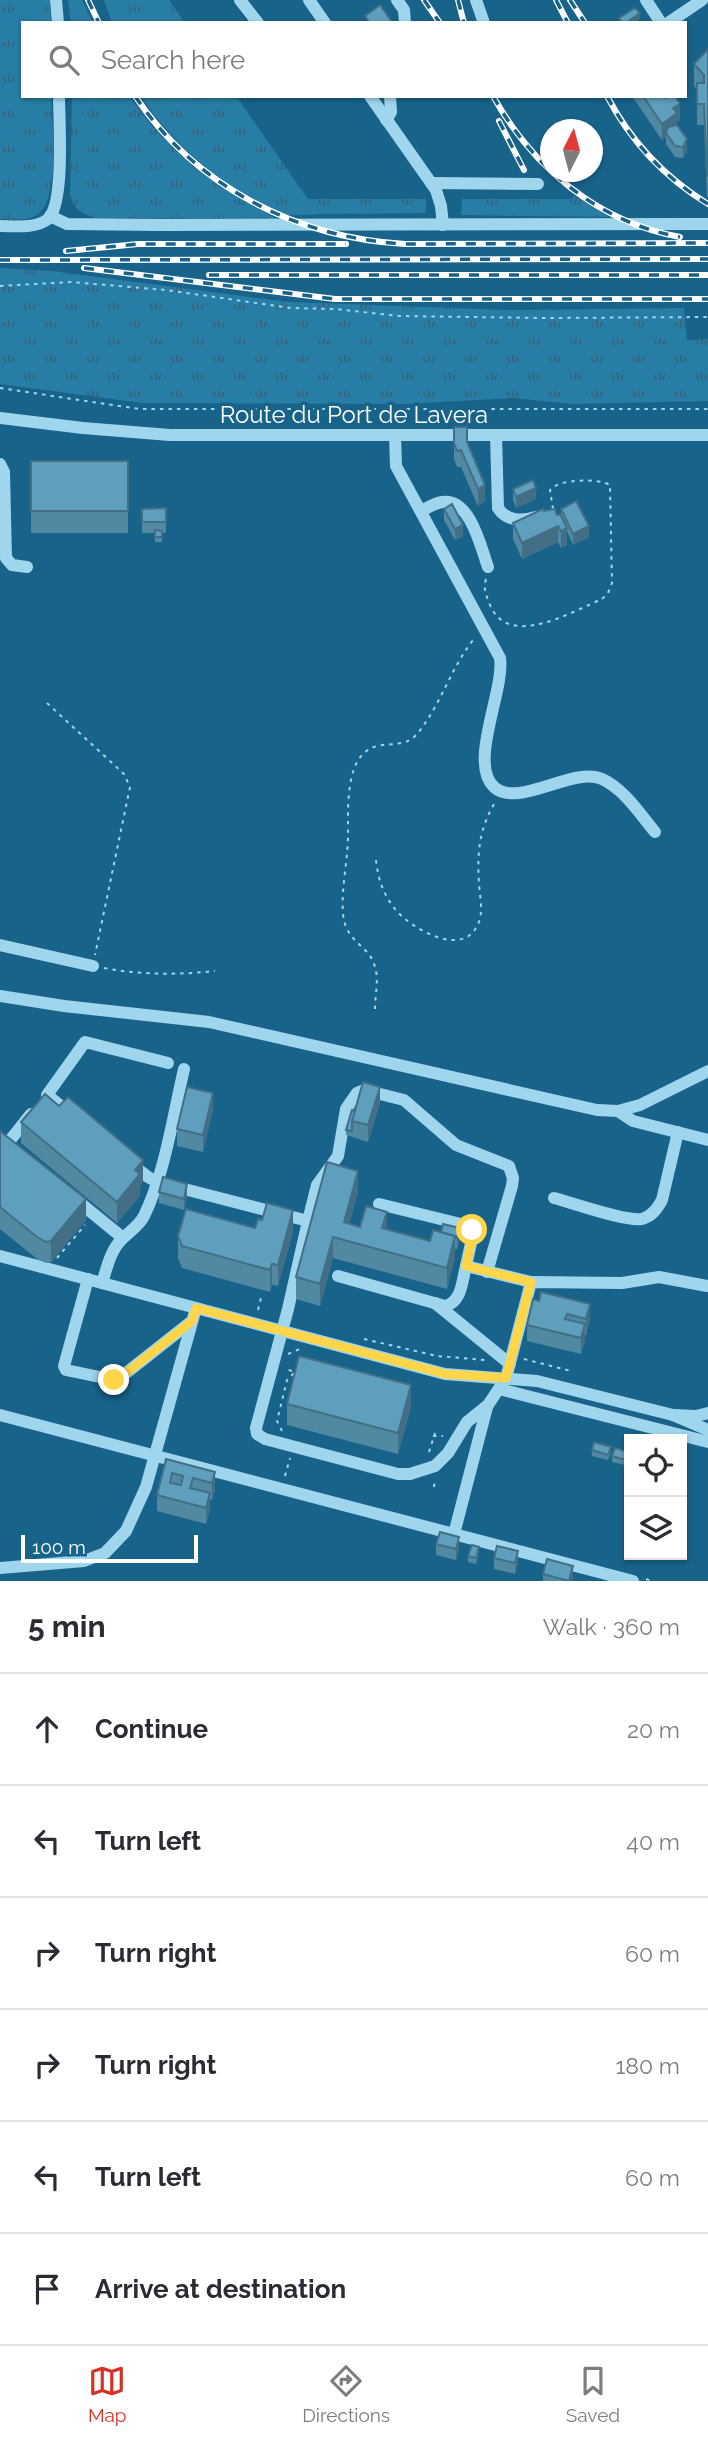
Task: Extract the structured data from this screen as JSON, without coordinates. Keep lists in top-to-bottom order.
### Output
{
  "streets": {
    "street": ["Route du Port de Lavera"]
  },
  "scale_bar": "100 m",
  "north": "top",
  "page": {
    "search": "Search here",
    "scale": "100 m",
    "heading": ["5 min", "Walk · 360 m"],
    "list": [
      ["Continue", "20 m"],
      ["Turn left", "40 m"],
      ["Turn right", "60 m"],
      ["Turn right", "180 m"],
      ["Turn left", "60 m"],
      "Arrive at destination"
    ],
    "nav": ["Map", "Directions", "Saved"]
  }
}
